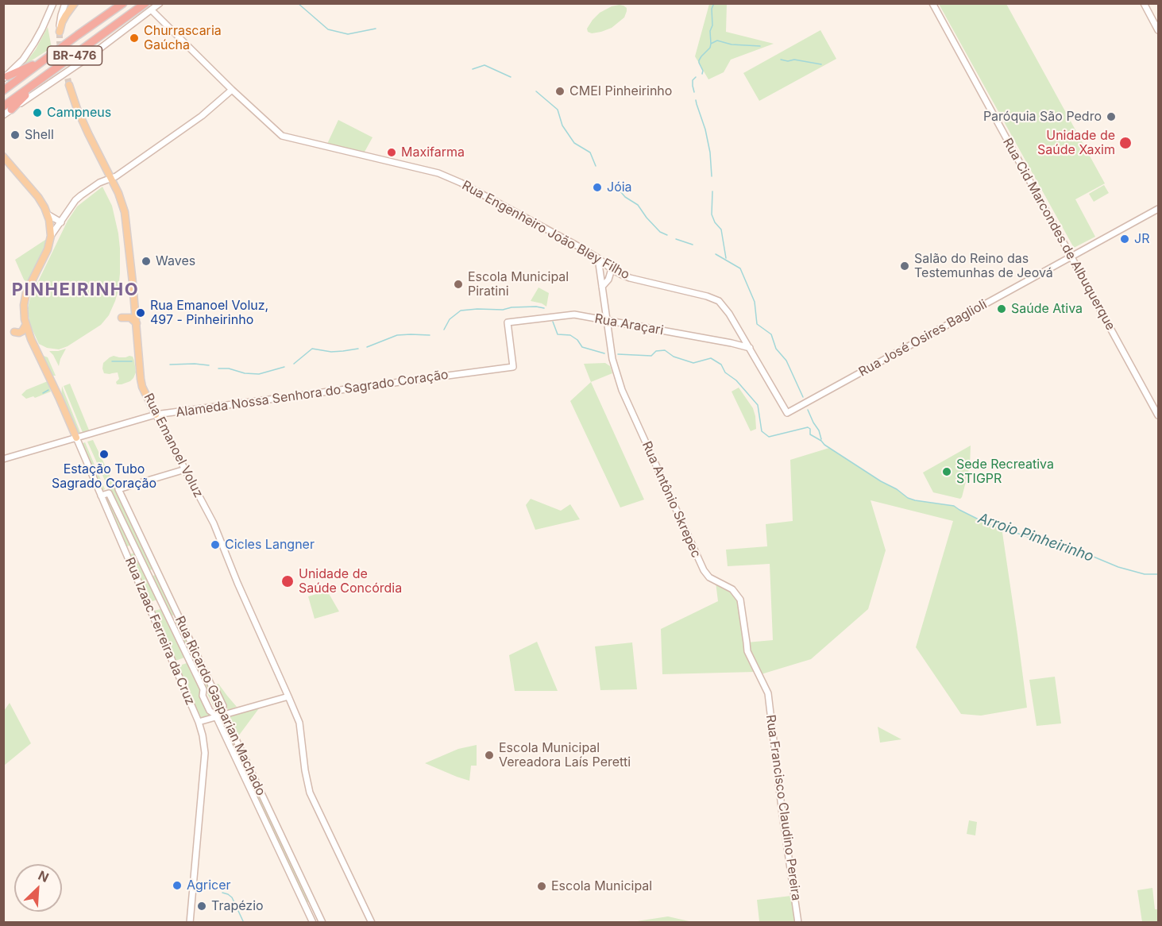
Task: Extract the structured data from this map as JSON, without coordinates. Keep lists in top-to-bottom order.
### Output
{
  "streets": {
    "highway": ["BR-476"],
    "main road": ["Rua Emanoel Voluz", "Rua Izaac Ferreira da Cruz"],
    "street": [
      "Rua Engenheiro João Bley Filho",
      "Rua Cid Marcondes de Albuquerque",
      "Rua Araçari",
      "Rua José Osires Baglioli",
      "Alameda Nossa Senhora do Sagrado Coração",
      "Rua Antônio Skrepec",
      "Rua Ricardo Gasparian Machado",
      "Rua Francisco Claudino Pereira"
    ]
  },
  "crossings": [
    ["Rua Engenheiro João Bley Filho", "Rua Araçari"],
    ["Rua Engenheiro João Bley Filho", "Rua José Osires Baglioli"],
    ["Rua Engenheiro João Bley Filho", "Rua Antônio Skrepec"],
    ["Rua Cid Marcondes de Albuquerque", "Rua José Osires Baglioli"],
    ["Rua Araçari", "Alameda Nossa Senhora do Sagrado Coração"],
    ["Rua Araçari", "Rua Antônio Skrepec"],
    ["Alameda Nossa Senhora do Sagrado Coração", "Rua Emanoel Voluz"],
    ["Alameda Nossa Senhora do Sagrado Coração", "Rua Izaac Ferreira da Cruz"],
    ["Rua Emanoel Voluz", "Rua Ricardo Gasparian Machado"],
    ["Rua Antônio Skrepec", "Rua Francisco Claudino Pereira"],
    ["Rua Izaac Ferreira da Cruz", "Rua Ricardo Gasparian Machado"]
  ],
  "districts": ["PINHEIRINHO"],
  "water": ["Arroio Pinheirinho"],
  "places": [
    "Churrascaria Gaúcha",
    "CMEI Pinheirinho",
    "Campneus",
    "Paróquia São Pedro",
    "Shell",
    "Unidade de Saúde Xaxim",
    "Maxifarma",
    "Jóia",
    "JR",
    "Waves",
    "Salão do Reino das Testemunhas de Jeová",
    "Escola Municipal Piratini",
    "Saúde Ativa",
    "Rua Emanoel Voluz, 497 - Pinheirinho",
    "Estação Tubo Sagrado Coração",
    "Sede Recreativa STIGPR",
    "Cicles Langner",
    "Unidade de Saúde Concórdia",
    "Escola Municipal Vereadora Laís Peretti",
    "Agricer",
    "Escola Municipal",
    "Trapézio"
  ],
  "north": "top right"
}
